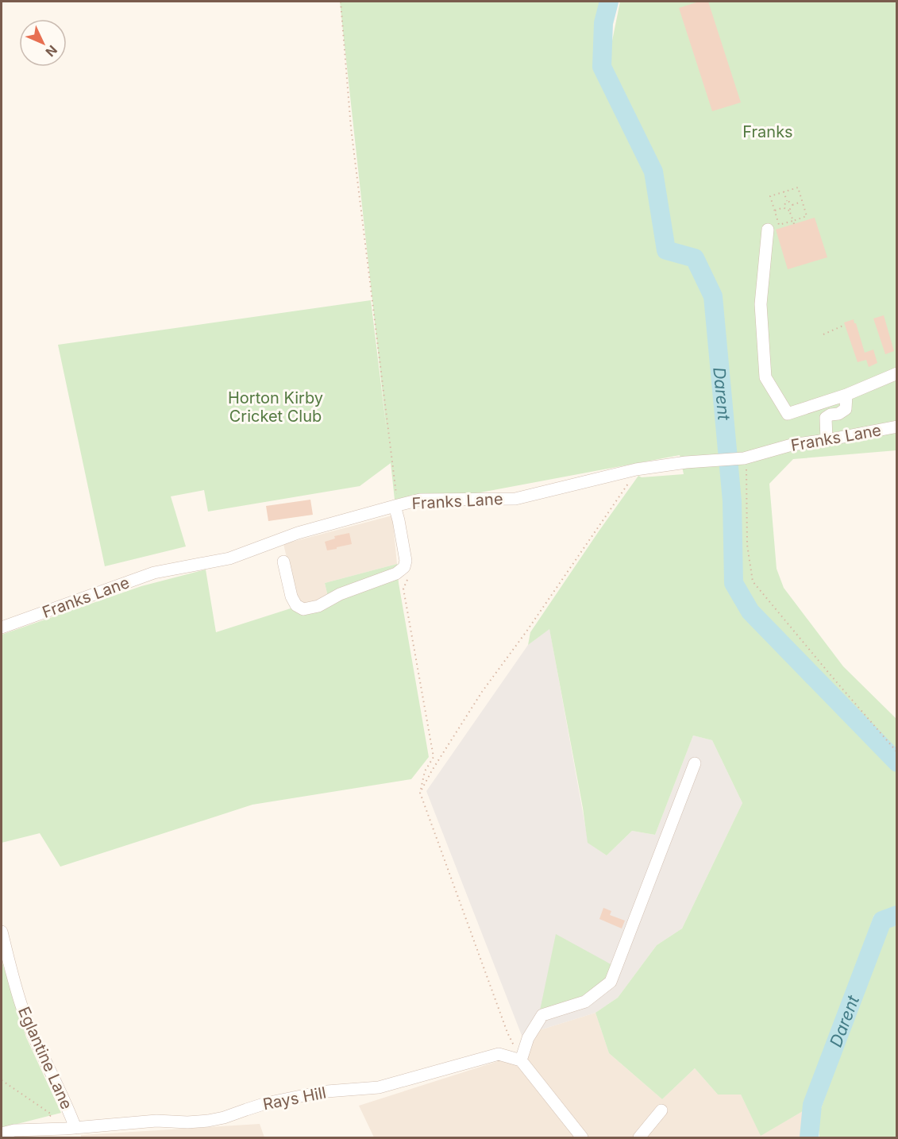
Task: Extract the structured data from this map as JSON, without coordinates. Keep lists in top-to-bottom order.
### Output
{
  "streets": {
    "street": ["Franks Lane", "Eglantine Lane", "Rays Hill"]
  },
  "crossings": [
    ["Eglantine Lane", "Rays Hill"]
  ],
  "water": ["Darent"],
  "parks": ["Franks", "Horton Kirby Cricket Club"],
  "north": "bottom right"
}
